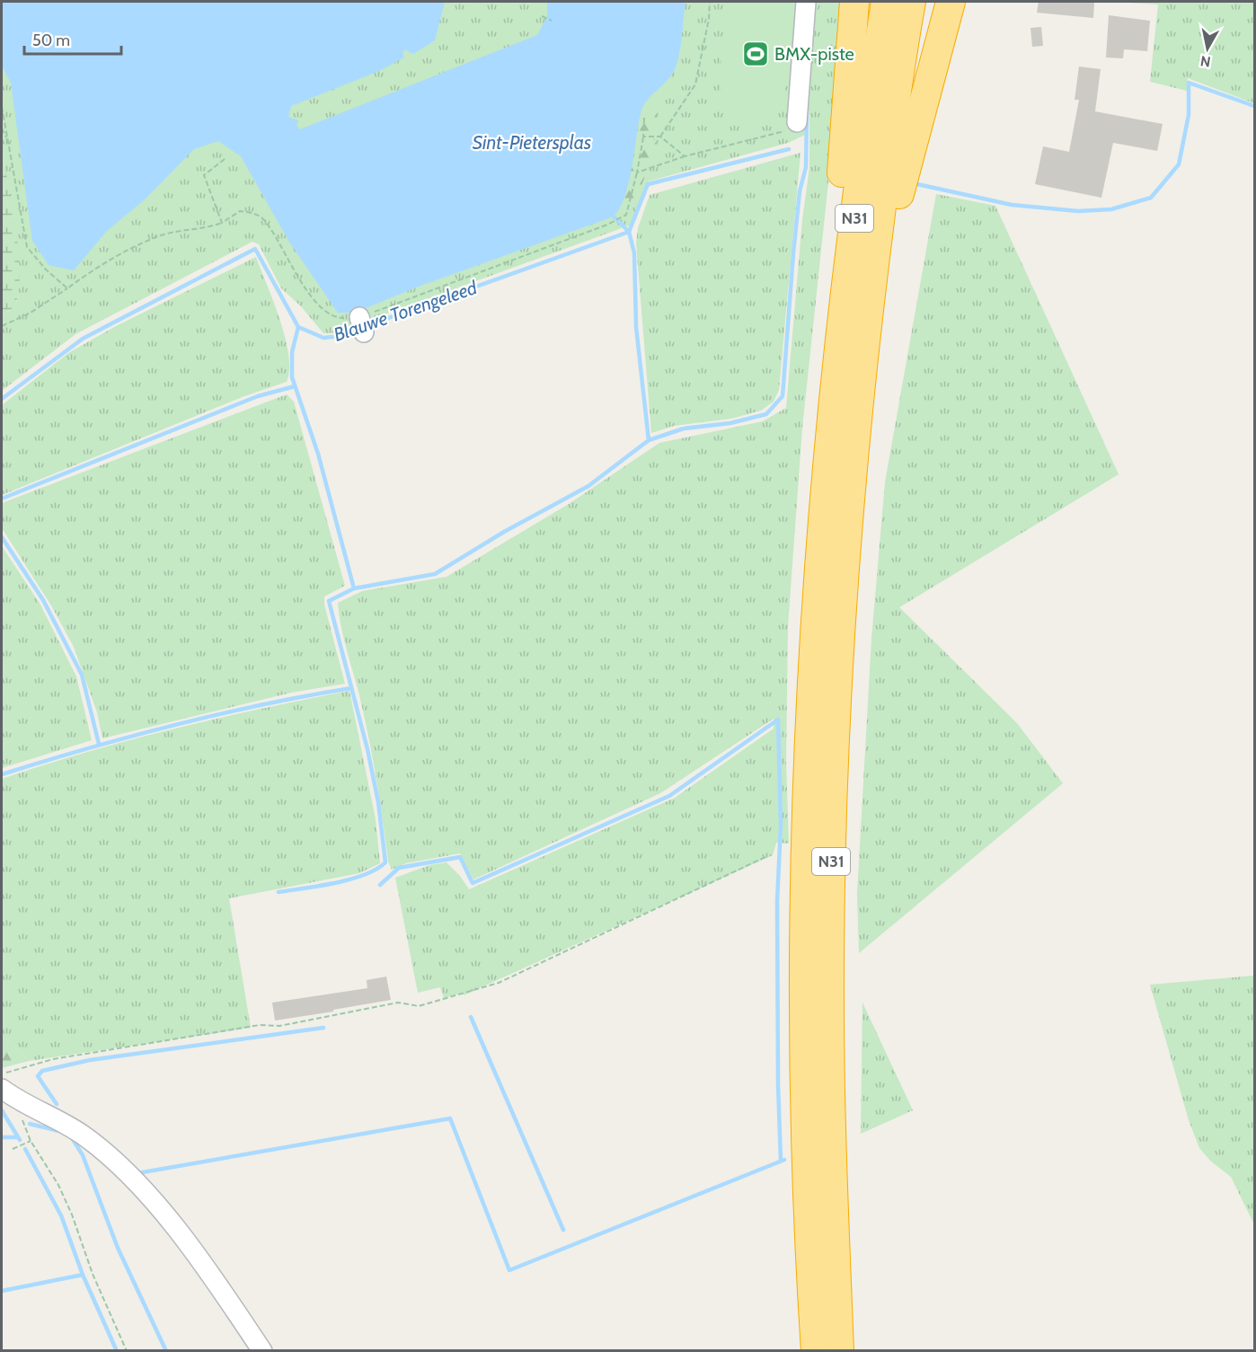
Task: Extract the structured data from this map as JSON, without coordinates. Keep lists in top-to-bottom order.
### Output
{
  "streets": {
    "highway": ["N31"]
  },
  "water": ["Sint-Pietersplas", "Blauwe Torengeleed"],
  "places": {
    "sports": ["BMX-piste"]
  },
  "scale_bar": "50 m",
  "north": "bottom"
}
